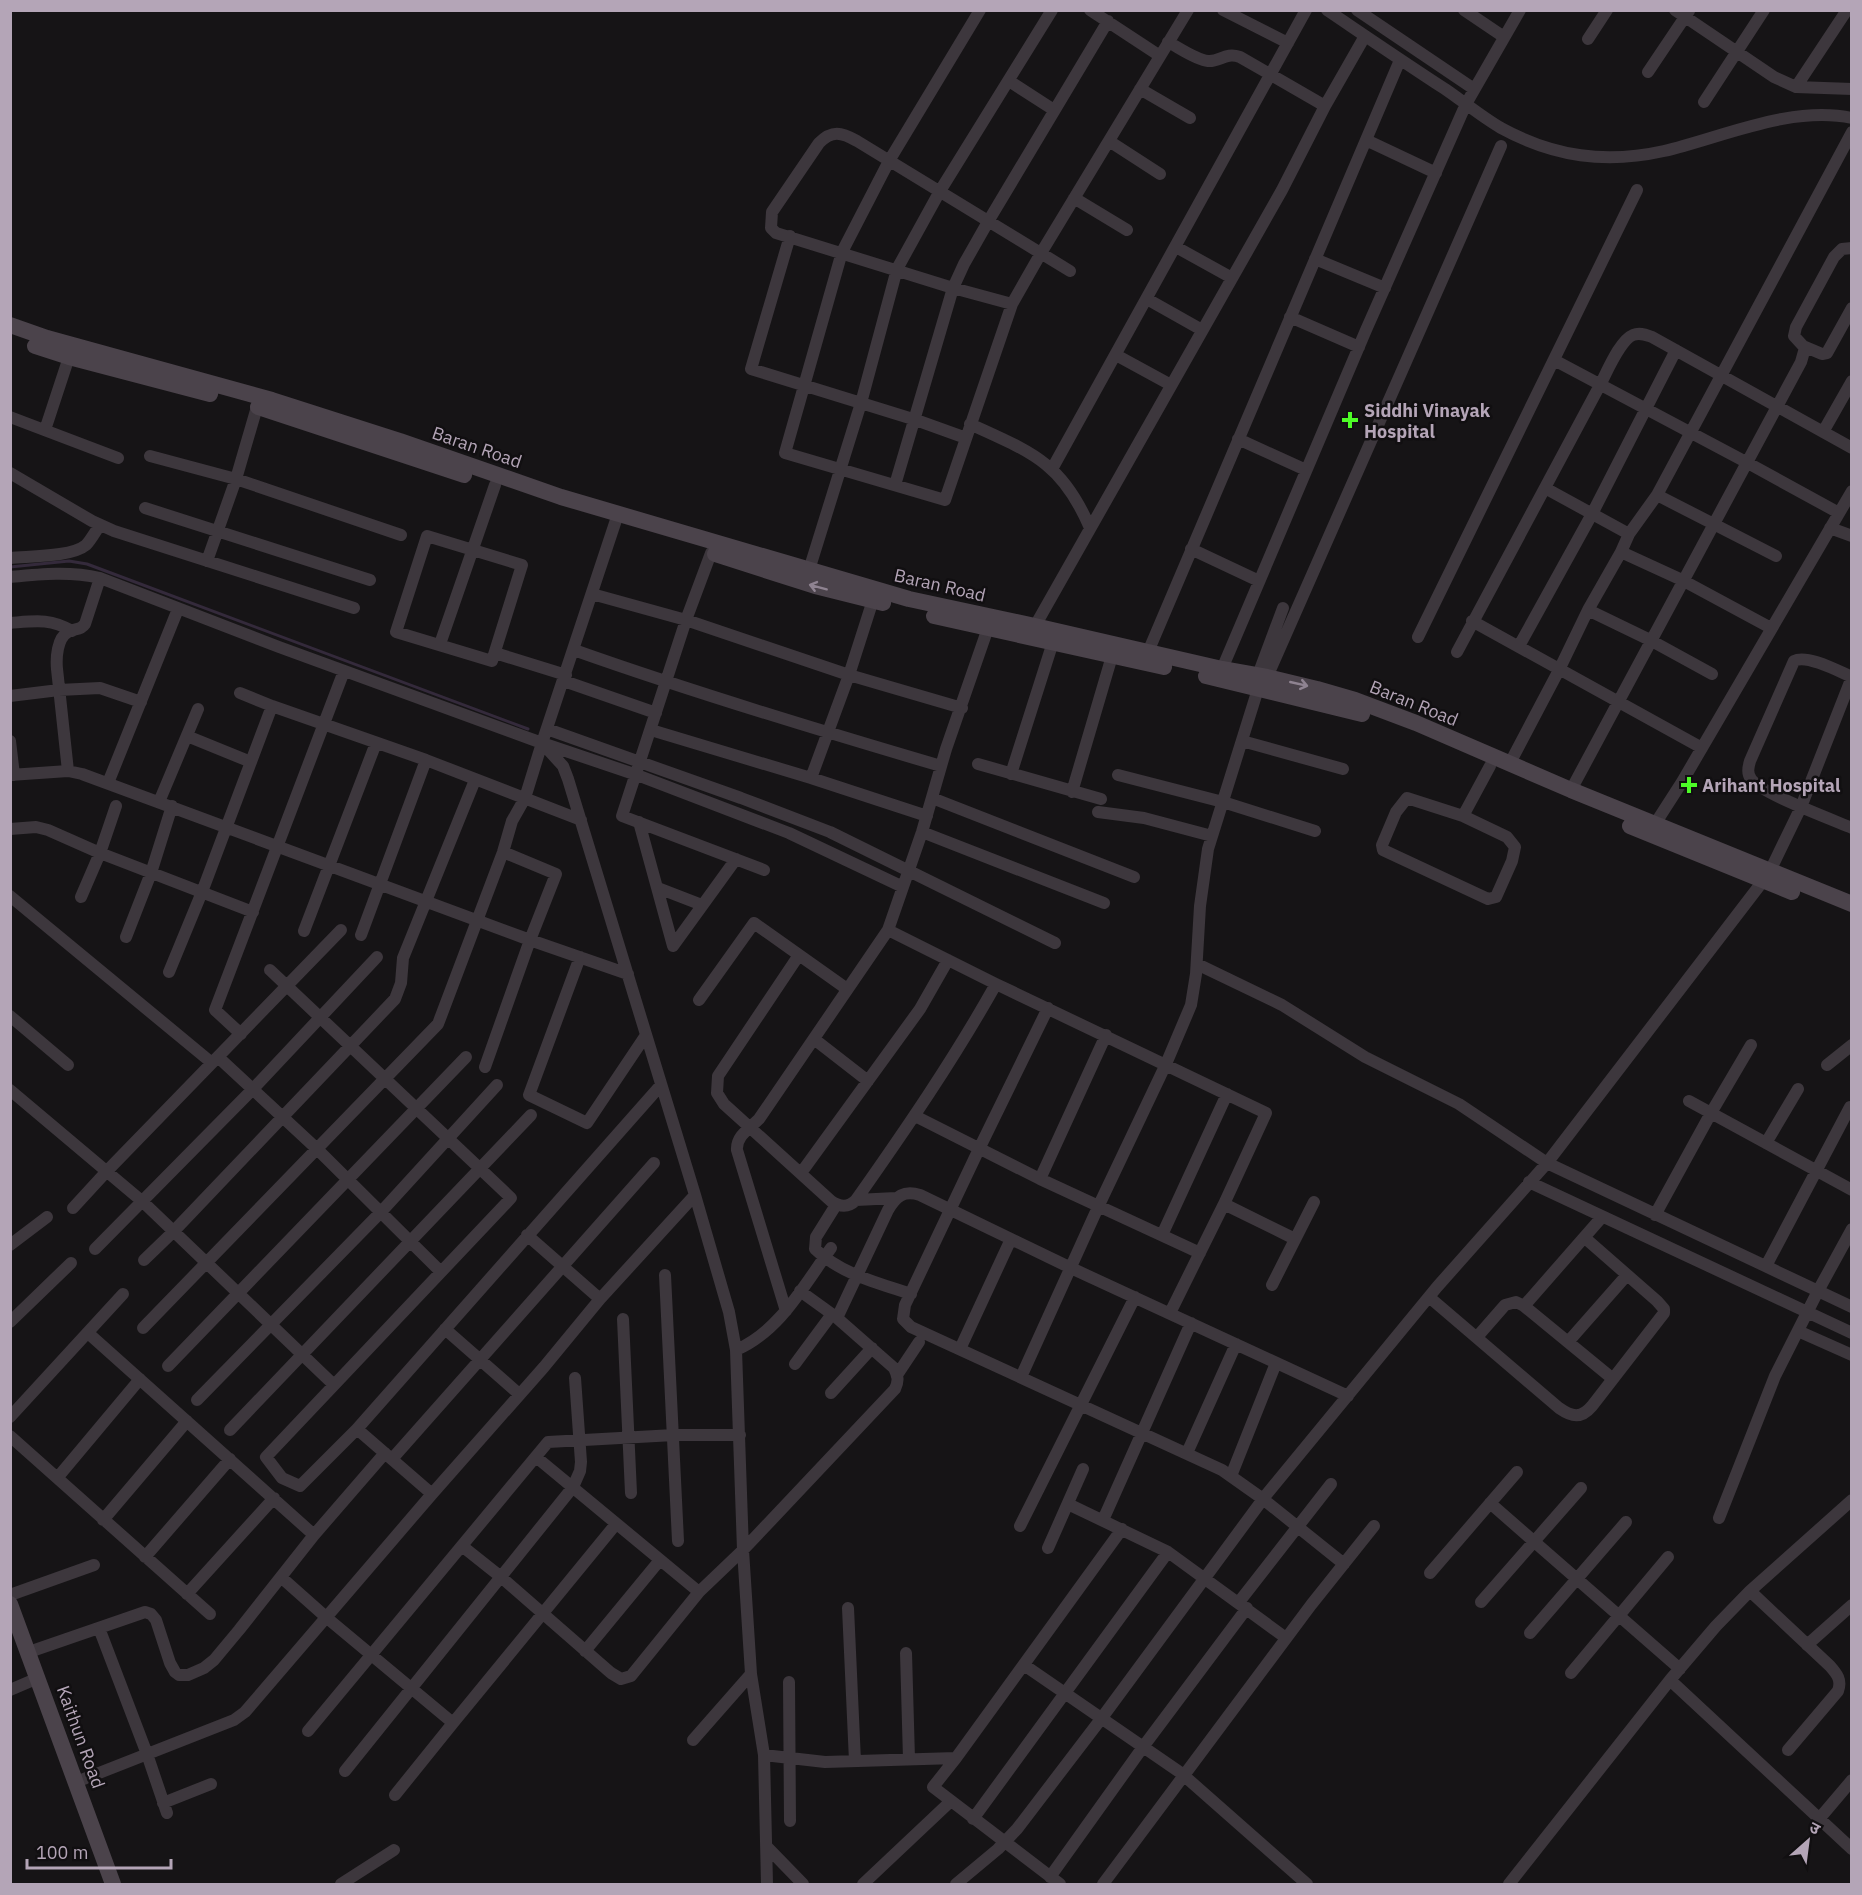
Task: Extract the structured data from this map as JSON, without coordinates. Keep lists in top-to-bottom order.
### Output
{
  "streets": {
    "main road": ["Baran Road", "Kaithun Road"]
  },
  "places": {
    "health": ["Siddhi Vinayak Hospital", "Arihant Hospital"]
  },
  "scale_bar": "100 m",
  "north": "top right"
}
